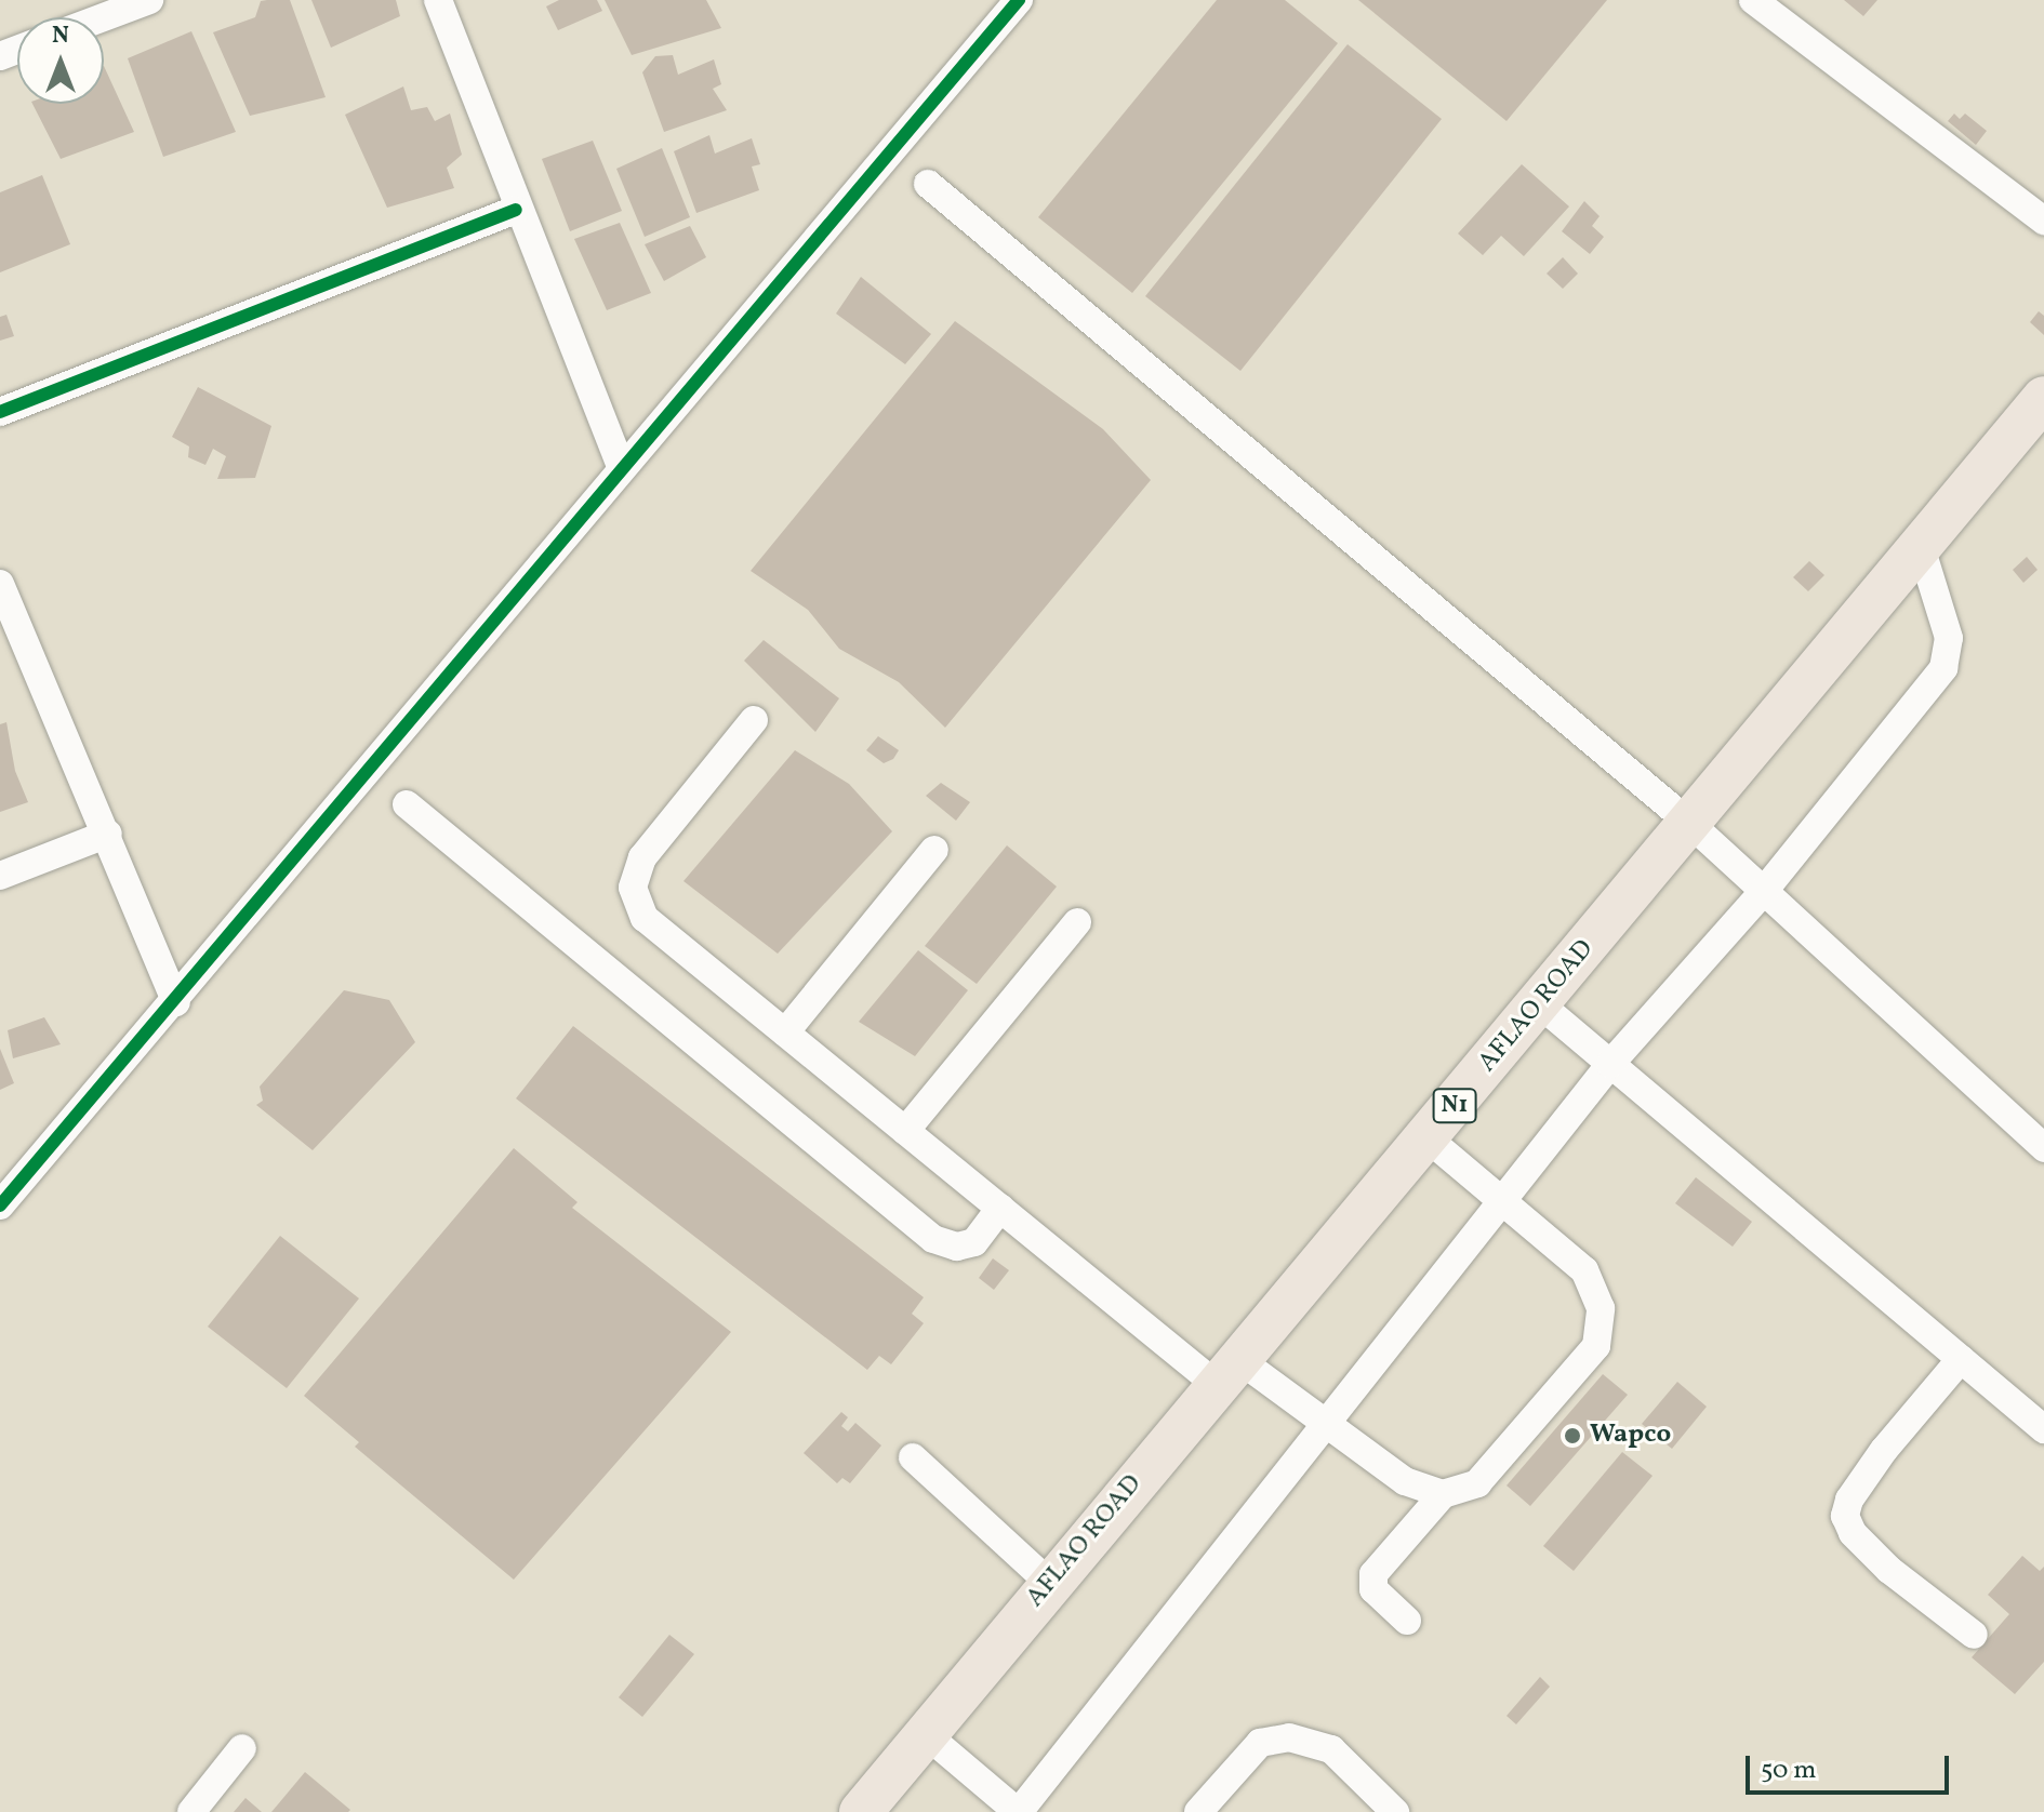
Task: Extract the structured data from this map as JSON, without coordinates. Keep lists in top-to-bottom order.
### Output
{
  "streets": {
    "highway": ["AFLAO ROAD", "N1"]
  },
  "places": ["Wapco"],
  "scale_bar": "50 m",
  "north": "top"
}
